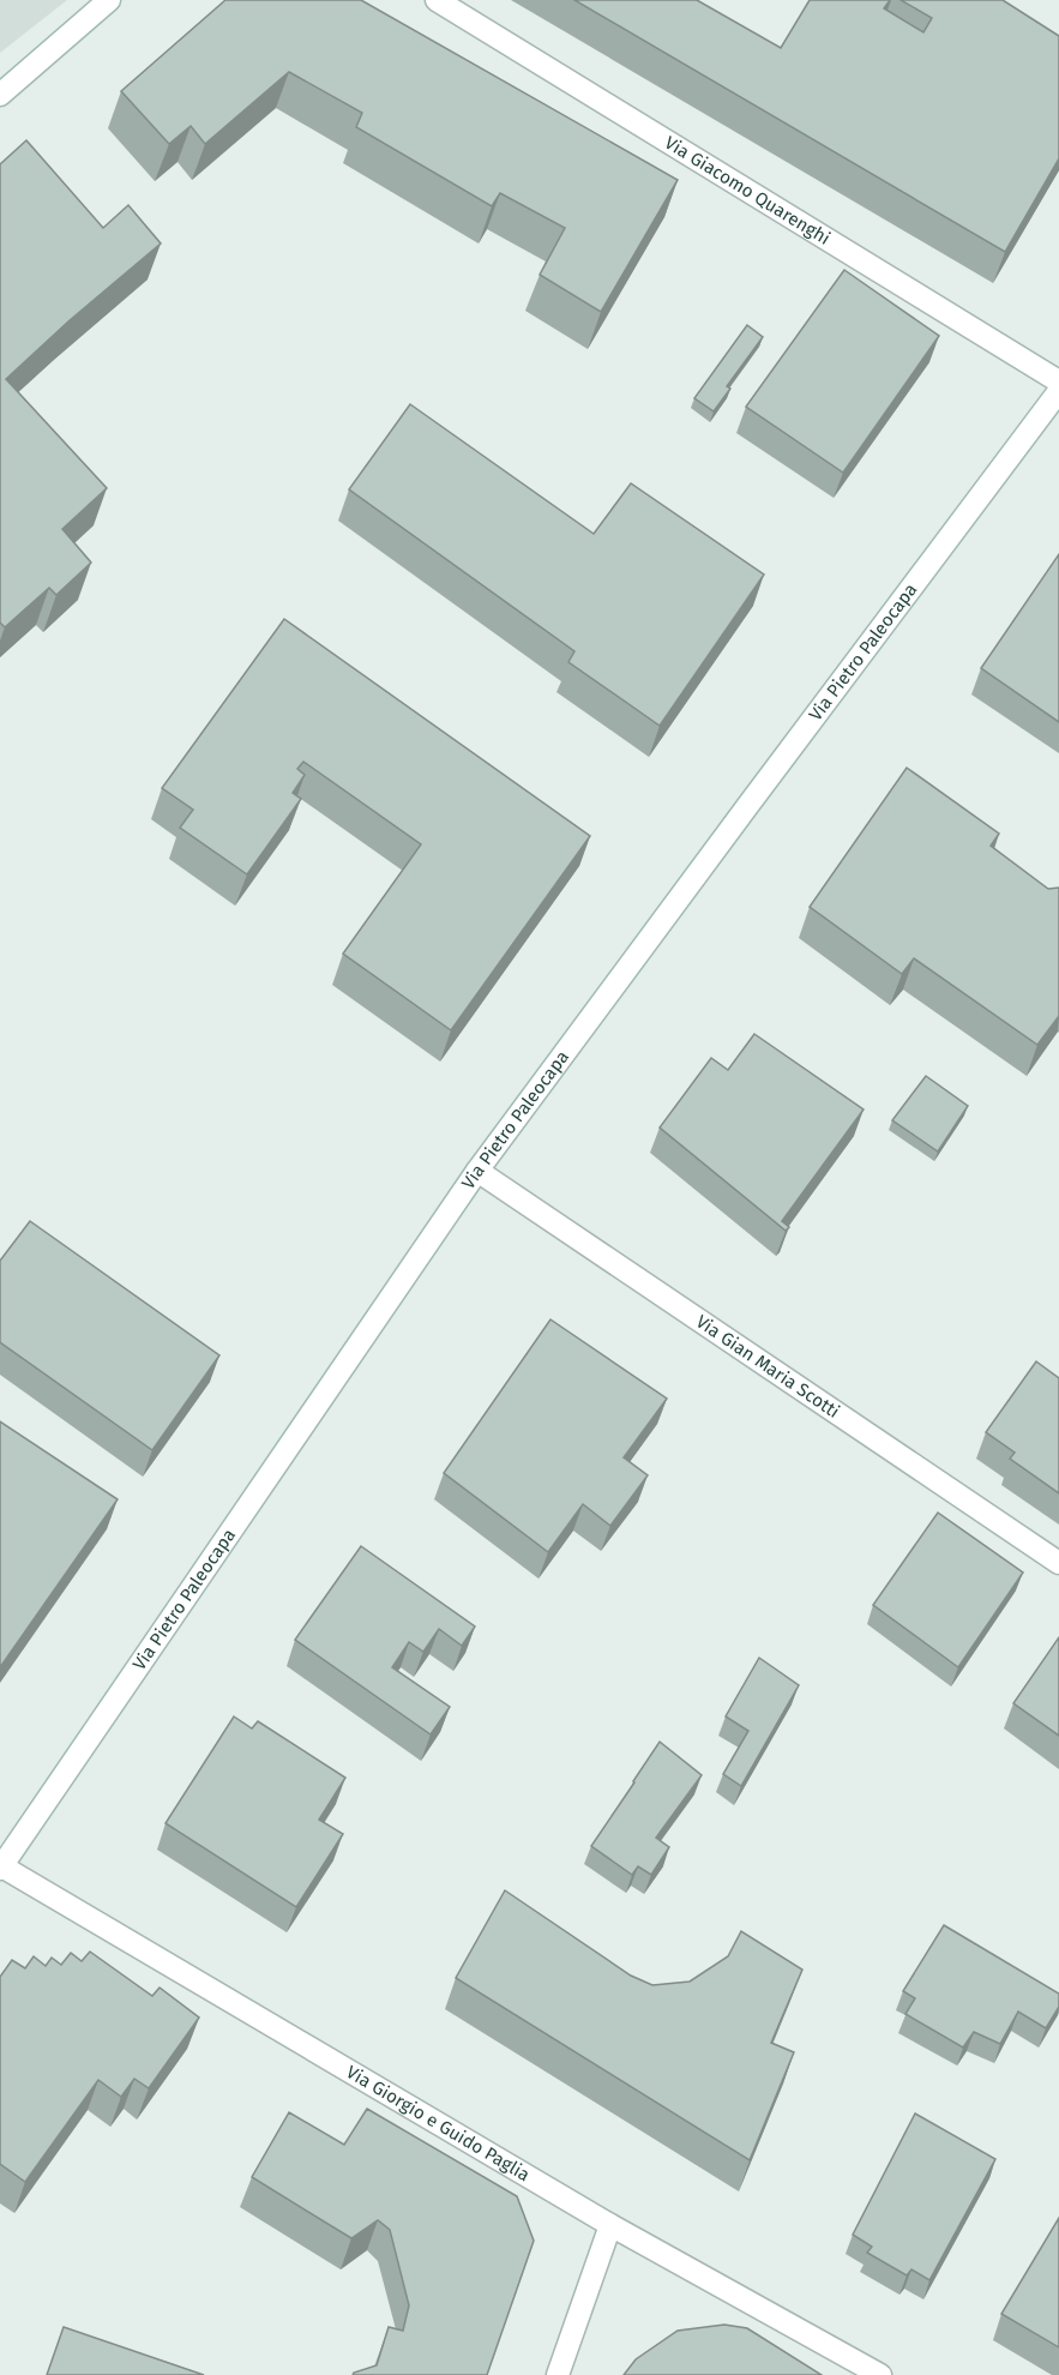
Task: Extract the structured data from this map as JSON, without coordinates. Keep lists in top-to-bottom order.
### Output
{
  "streets": {
    "street": [
      "Via Giacomo Quarenghi",
      "Via Pietro Paleocapa",
      "Via Gian Maria Scotti",
      "Via Giorgio e Guido Paglia"
    ]
  },
  "crossings": [
    ["Via Pietro Paleocapa", "Via Gian Maria Scotti"],
    ["Via Pietro Paleocapa", "Via Giorgio e Guido Paglia"]
  ]
}
